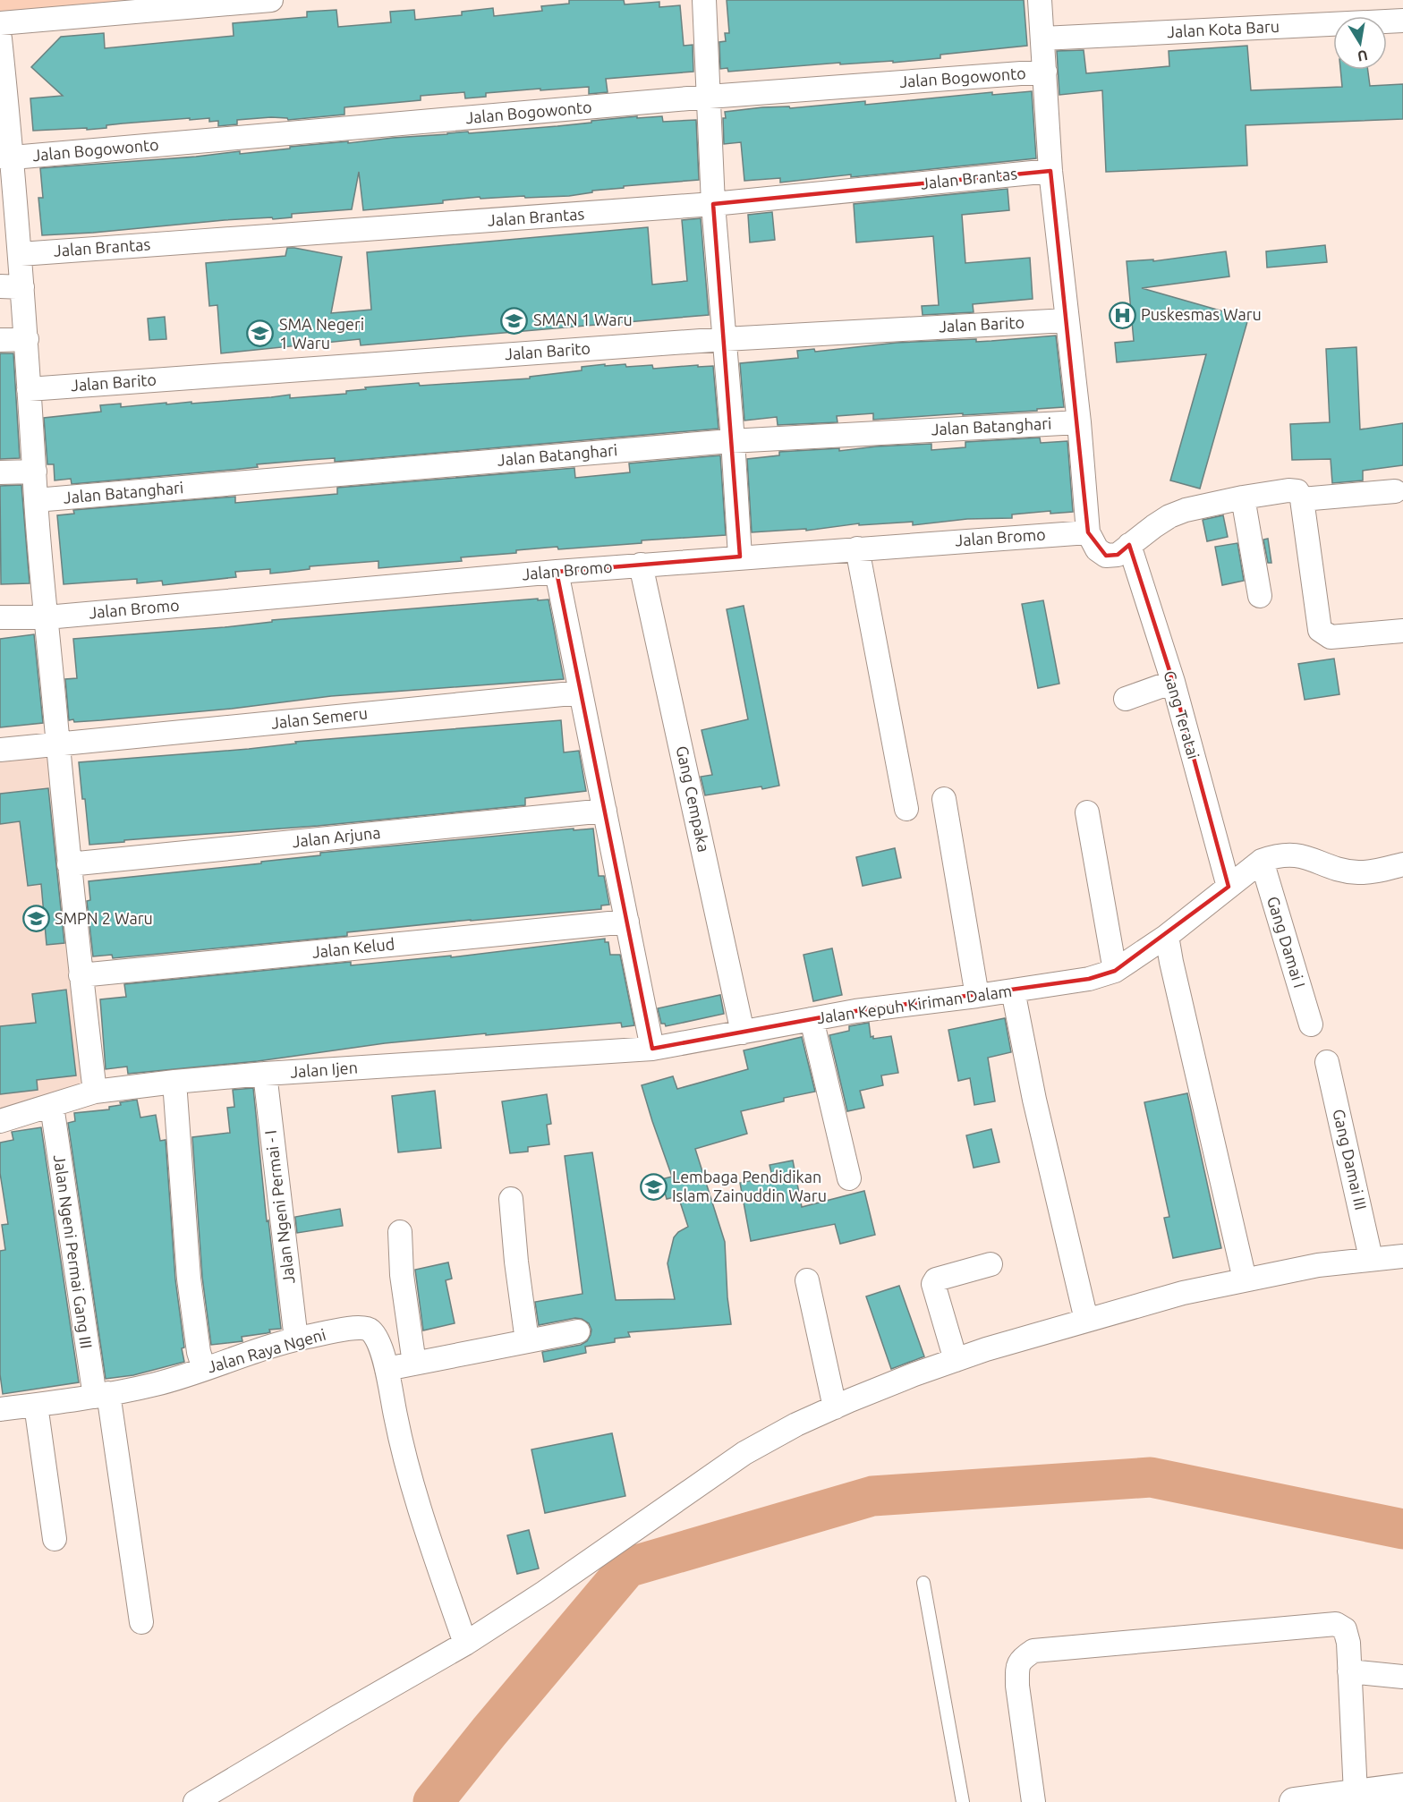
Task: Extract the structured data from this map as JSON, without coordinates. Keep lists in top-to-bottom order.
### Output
{
  "streets": {
    "street": [
      "Jalan Kota Baru",
      "Jalan Bogowonto",
      "Jalan Brantas",
      "Jalan Barito",
      "Jalan Batanghari",
      "Jalan Bromo",
      "Gang Teratai",
      "Jalan Semeru",
      "Gang Cempaka",
      "Jalan Arjuna",
      "Gang Damai I",
      "Jalan Kelud",
      "Jalan Kepuh Kiriman Dalam",
      "Jalan Ijen",
      "Gang Damai III",
      "Jalan Ngeni Permai - I",
      "Jalan Ngeni Permai Gang III",
      "Jalan Raya Ngeni"
    ]
  },
  "crossings": [
    ["Jalan Bromo", "Gang Cempaka"],
    ["Gang Teratai", "Jalan Kepuh Kiriman Dalam"],
    ["Gang Cempaka", "Jalan Kepuh Kiriman Dalam"],
    ["Gang Damai I", "Jalan Kepuh Kiriman Dalam"],
    ["Jalan Kepuh Kiriman Dalam", "Jalan Ijen"],
    ["Jalan Ijen", "Jalan Ngeni Permai - I"],
    ["Jalan Ijen", "Jalan Ngeni Permai Gang III"],
    ["Jalan Ngeni Permai - I", "Jalan Raya Ngeni"],
    ["Jalan Ngeni Permai Gang III", "Jalan Raya Ngeni"]
  ],
  "places": {
    "hospital": ["Puskesmas Waru"],
    "school or university": [
      "SMAN 1 Waru",
      "SMA Negeri 1 Waru",
      "SMPN 2 Waru",
      "Lembaga Pendidikan Islam Zainuddin Waru"
    ]
  },
  "north": "bottom"
}
